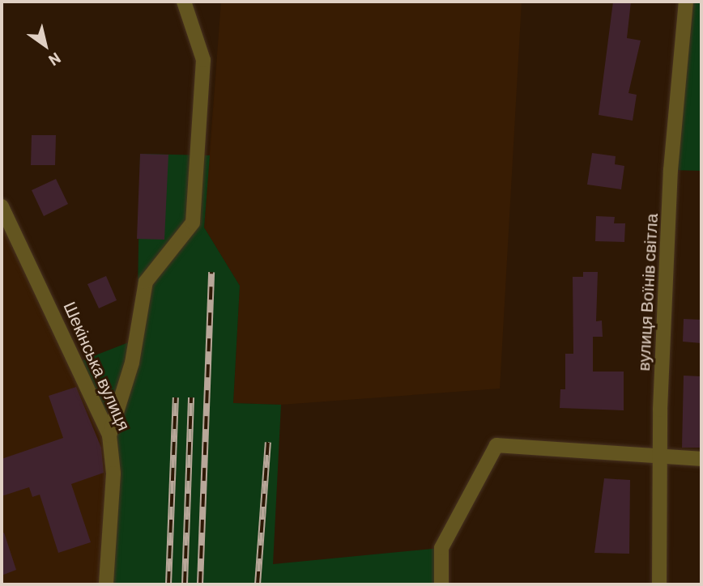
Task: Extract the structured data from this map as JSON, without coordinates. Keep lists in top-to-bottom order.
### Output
{
  "streets": {
    "street": ["вулиця Воїнів світла", "Шекінська вулиця"]
  },
  "north": "bottom right"
}
